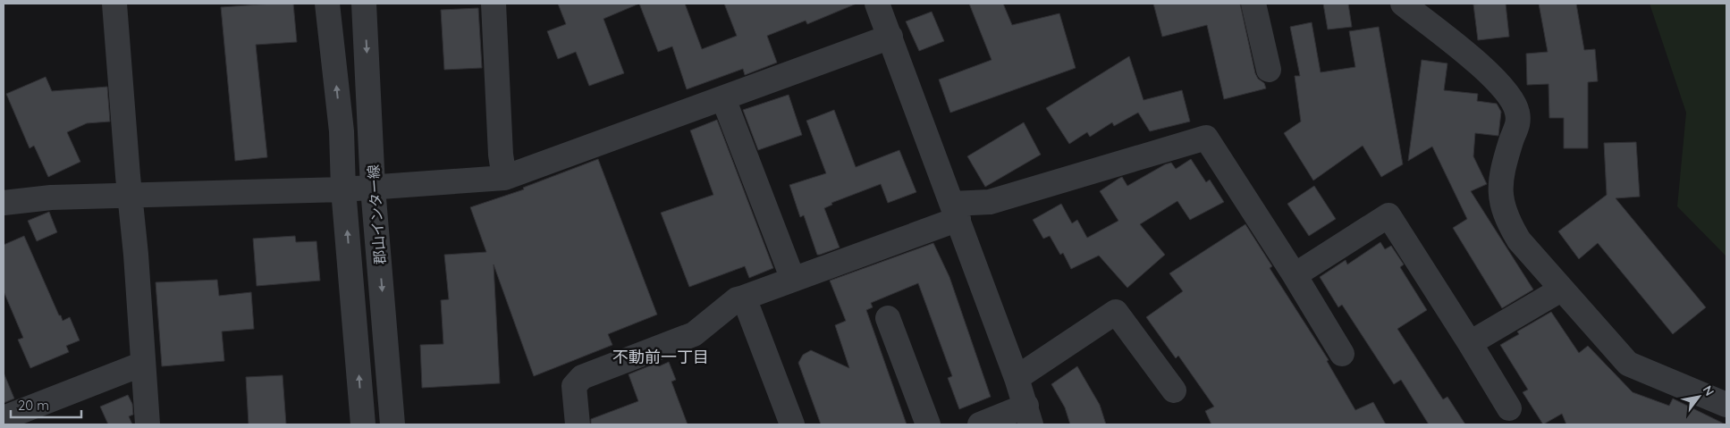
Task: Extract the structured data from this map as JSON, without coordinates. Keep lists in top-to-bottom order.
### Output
{
  "streets": {
    "street": ["郡山インター線"]
  },
  "districts": ["不動前一丁目"],
  "scale_bar": "20 m",
  "north": "top right"
}
